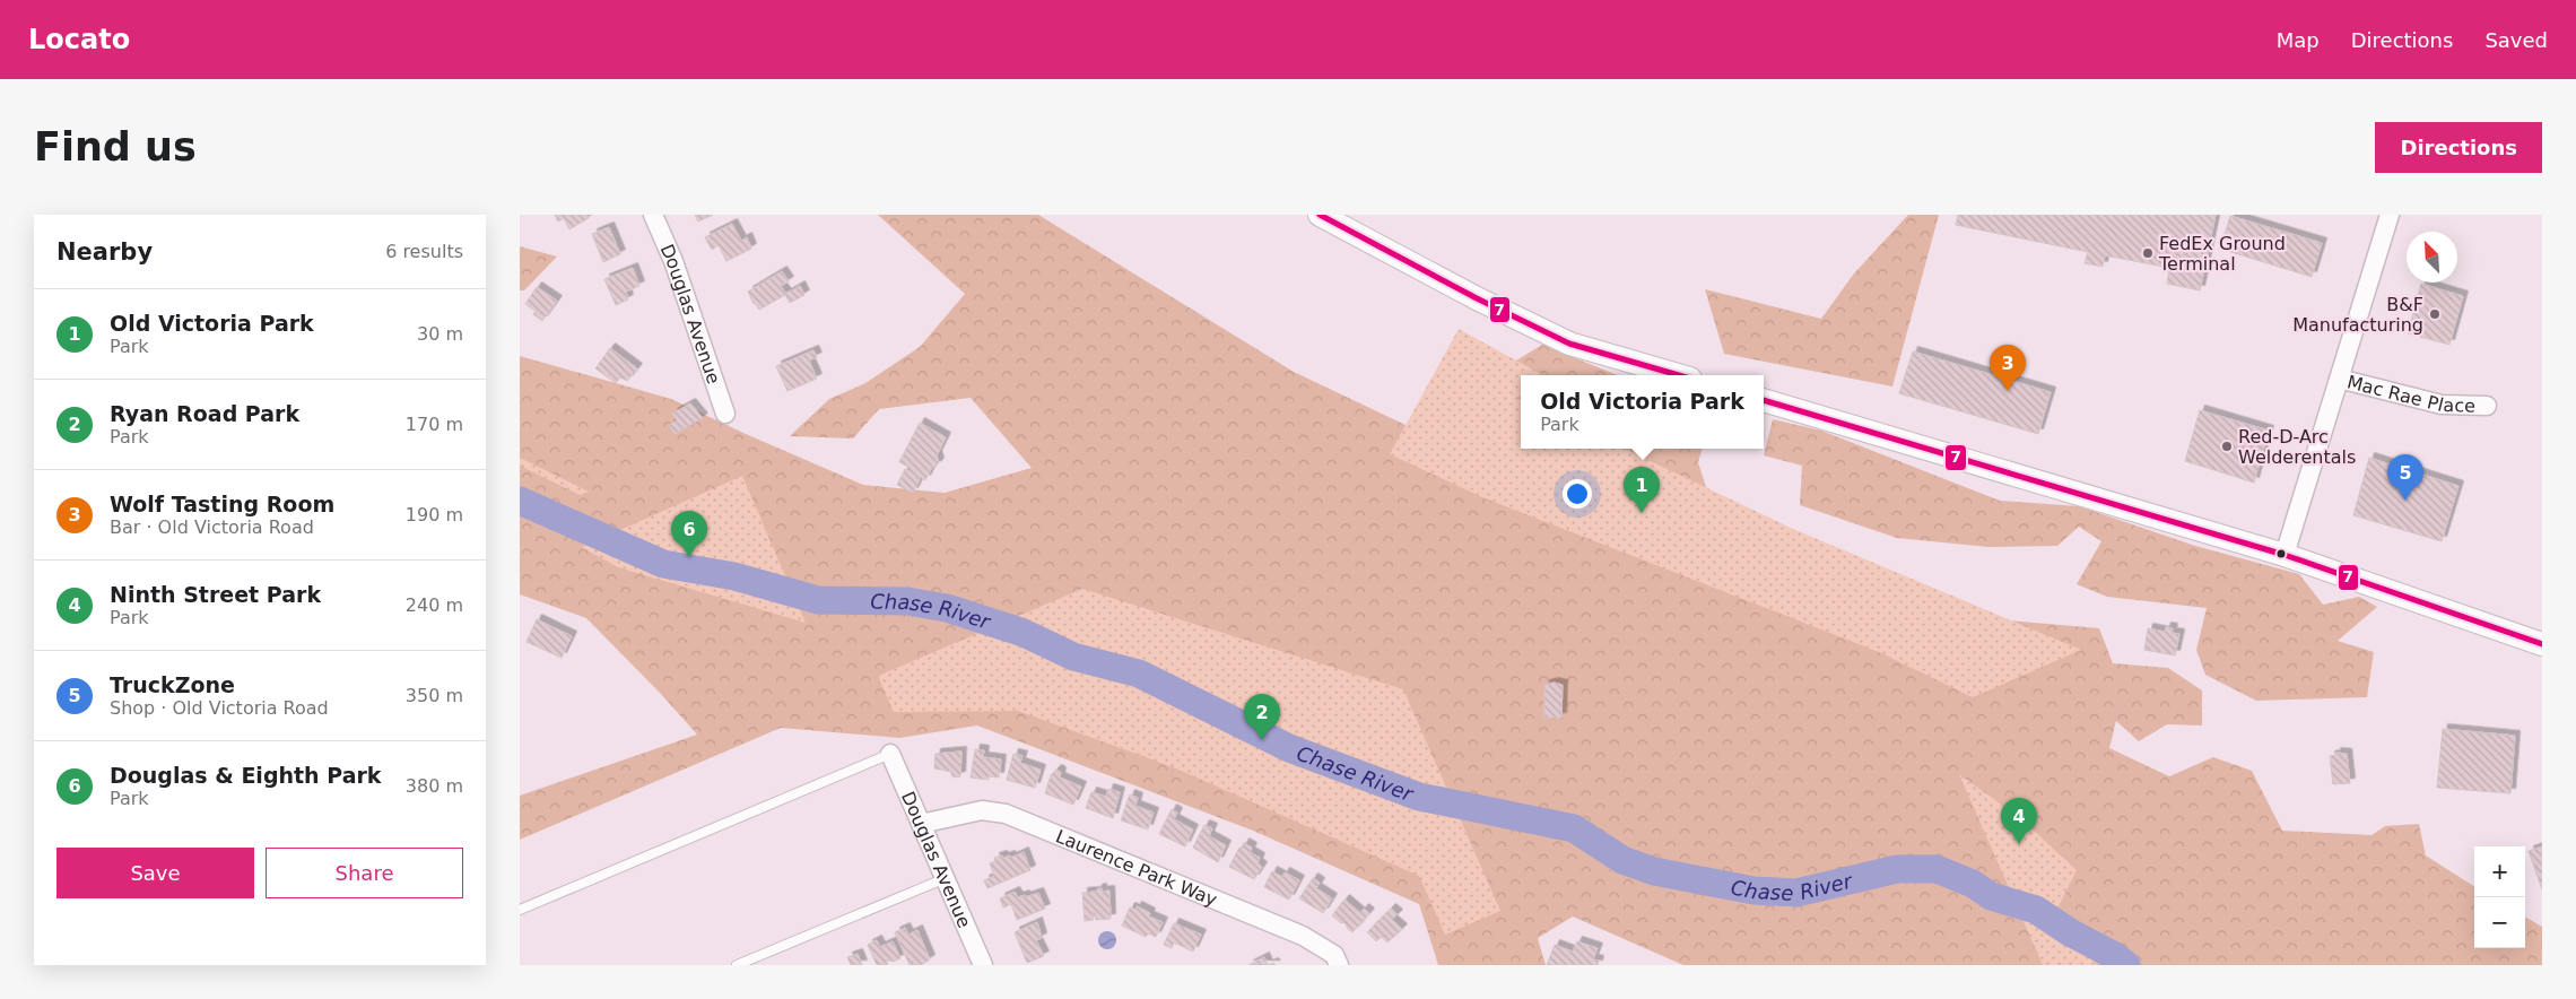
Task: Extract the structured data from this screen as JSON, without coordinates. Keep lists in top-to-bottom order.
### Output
{
  "streets": {
    "street": ["Douglas Avenue", "Mac Rae Place", "Laurence Park Way"]
  },
  "crossings": [
    ["Douglas Avenue", "Laurence Park Way"]
  ],
  "water": ["Chase River"],
  "places": ["FedEx Ground Terminal", "B&F Manufacturing", "Red-D-Arc Welderentals"],
  "lines": ["transit line 7"],
  "north": "top left",
  "page": {
    "header": "Locato",
    "nav": ["Map", "Directions", "Saved"],
    "buttons": [
      "Directions",
      ["Save", "Share"]
    ],
    "title": "Find us",
    "heading": ["Nearby", "6 results"],
    "list": [
      {
        "mark": "1",
        "name": "Old Victoria Park",
        "note": "Park",
        "value": "30 m"
      },
      {
        "mark": "2",
        "name": "Ryan Road Park",
        "note": "Park",
        "value": "170 m"
      },
      {
        "mark": "3",
        "name": "Wolf Tasting Room",
        "note": "Bar · Old Victoria Road",
        "value": "190 m"
      },
      {
        "mark": "4",
        "name": "Ninth Street Park",
        "note": "Park",
        "value": "240 m"
      },
      {
        "mark": "5",
        "name": "TruckZone",
        "note": "Shop · Old Victoria Road",
        "value": "350 m"
      },
      {
        "mark": "6",
        "name": "Douglas & Eighth Park",
        "note": "Park",
        "value": "380 m"
      }
    ],
    "pins": [
      "3",
      "5",
      "1",
      "6",
      "2",
      "4"
    ],
    "popup": ["Old Victoria Park", "Park"],
    "map_buttons": ["+", "−"]
  }
}
